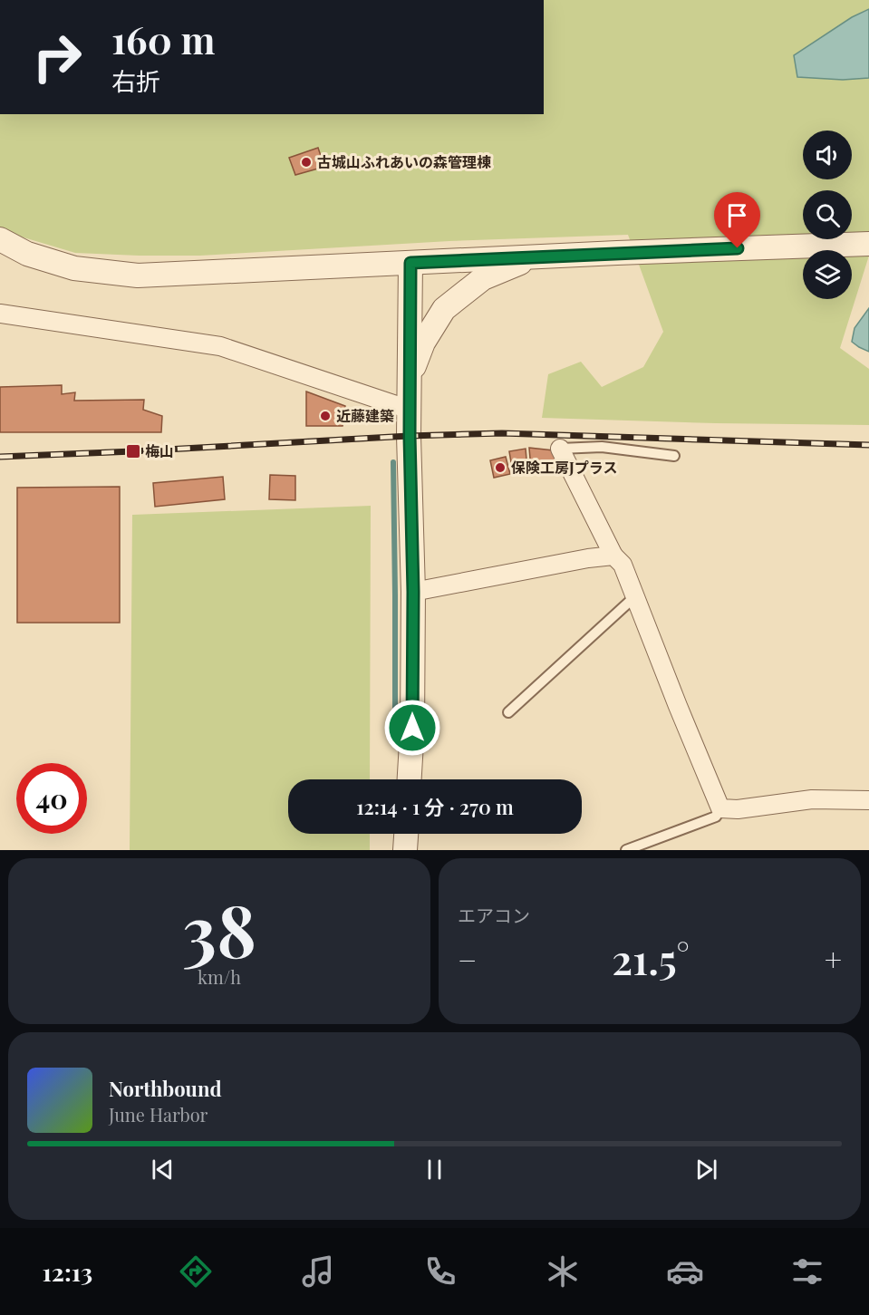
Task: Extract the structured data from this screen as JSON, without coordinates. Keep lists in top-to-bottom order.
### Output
{
  "places": {
    "other": ["古城山ふれあいの森管理棟", "近藤建築", "保険工房Jプラス"],
    "transit": ["梅山"]
  },
  "page": {
    "turn": ["160 m", "右折"],
    "limit": "40",
    "trip": "12:14 · 1 分 · 270 m",
    "tile": [
      ["38", "km/h"],
      "エアコン"
    ],
    "heat": ["−", "21.5°", "+"],
    "song": ["Northbound", "June Harbor"],
    "tabs": "12:13"
  }
}
